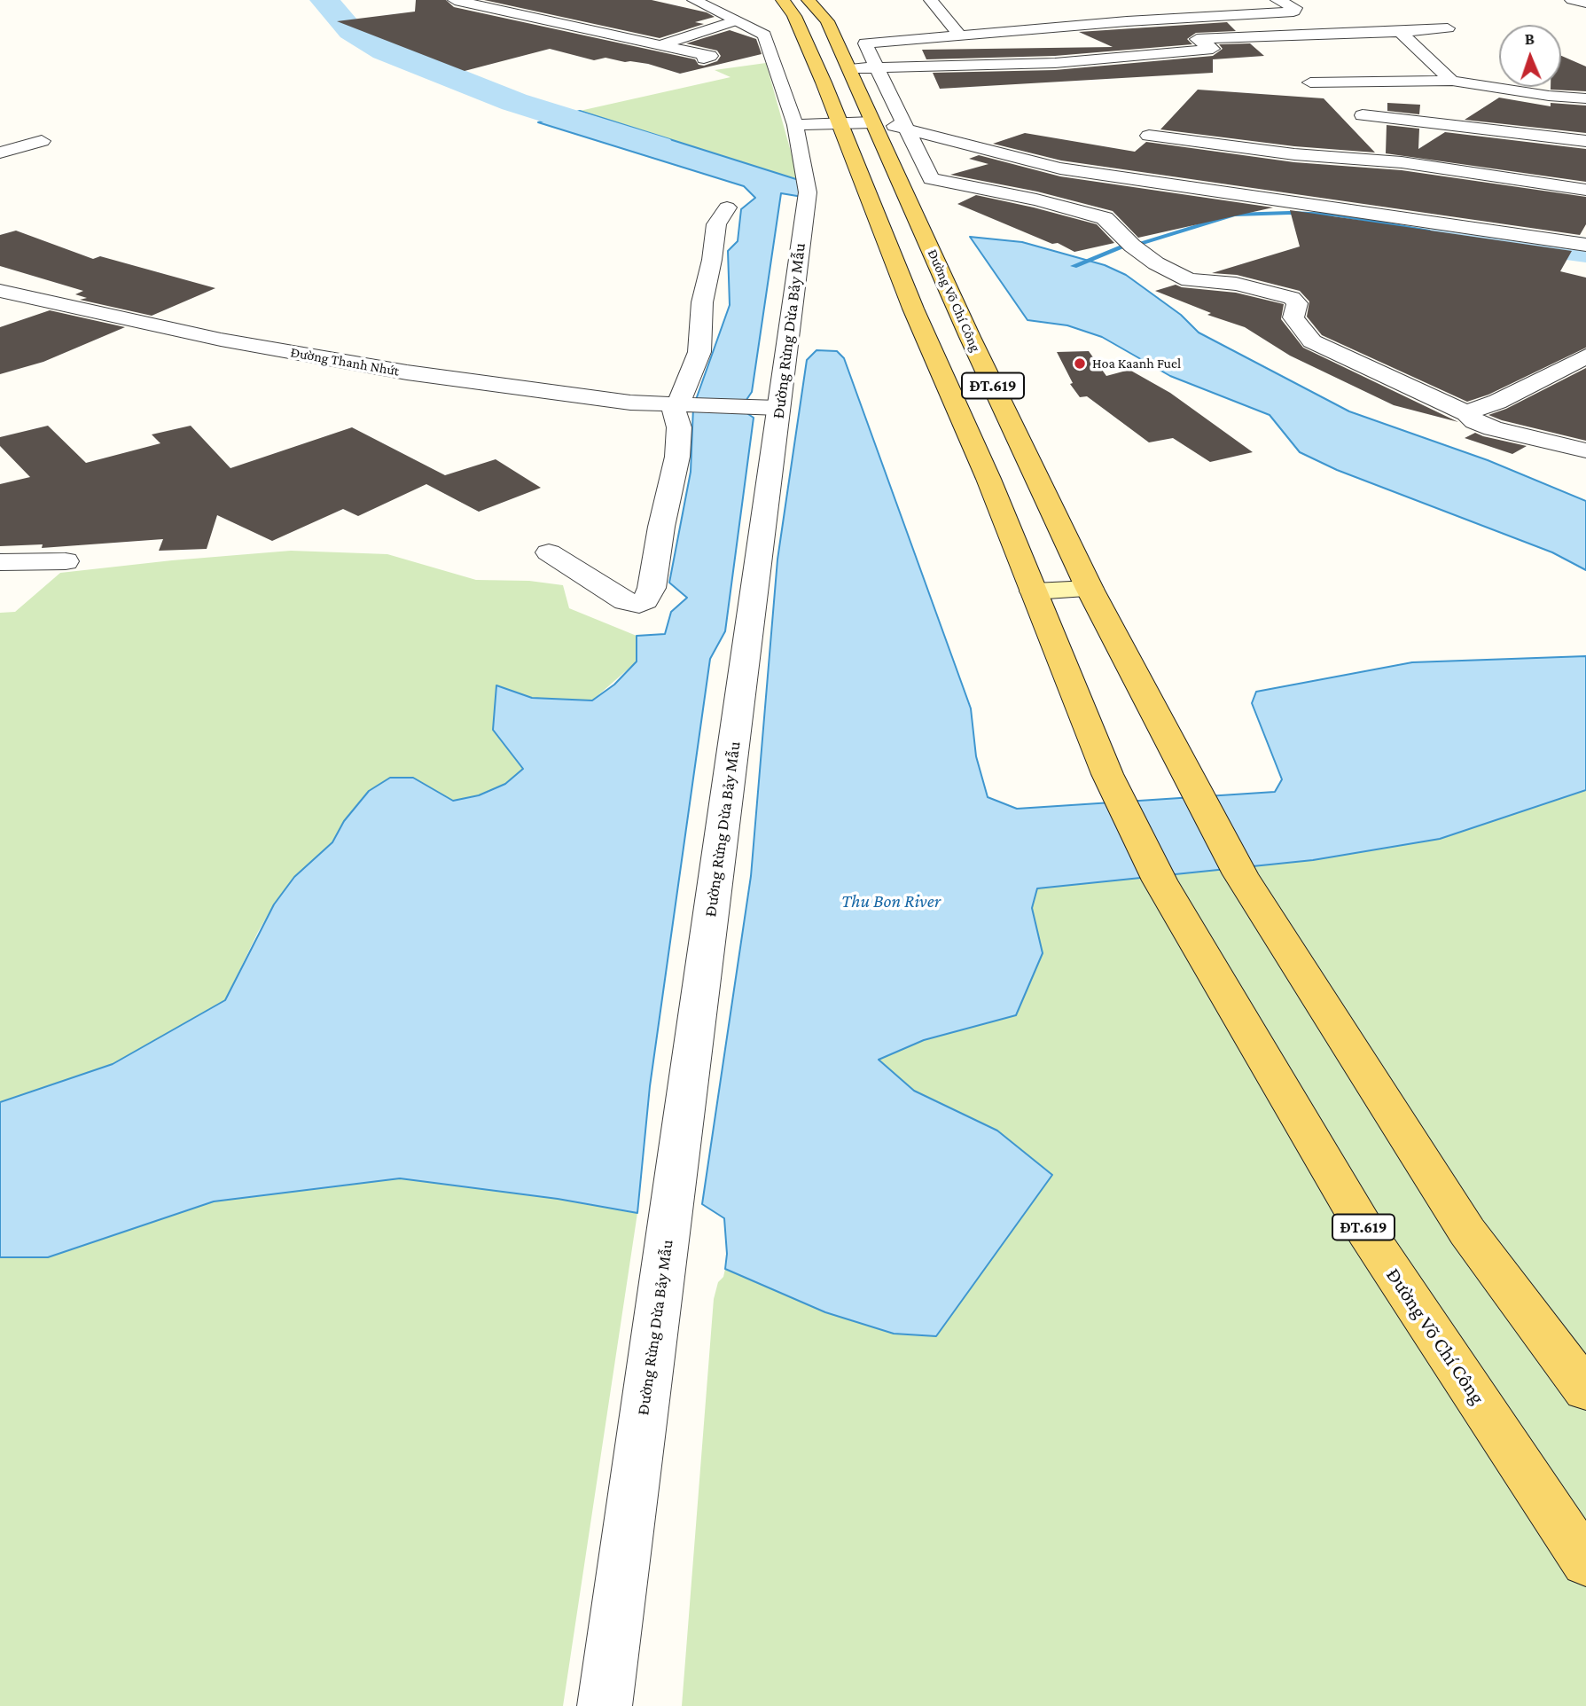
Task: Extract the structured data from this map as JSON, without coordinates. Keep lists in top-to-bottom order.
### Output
{
  "streets": {
    "main road": ["Đường Võ Chí Công", "ĐT.619"],
    "street": ["Đường Rừng Dừa Bảy Mẫu", "Đường Thanh Nhứt"]
  },
  "crossings": [
    ["Đường Võ Chí Công", "ĐT.619"],
    ["Đường Rừng Dừa Bảy Mẫu", "Đường Thanh Nhứt"]
  ],
  "water": ["Thu Bon River"],
  "places": ["Hoa Kaanh Fuel"],
  "north": "top"
}
